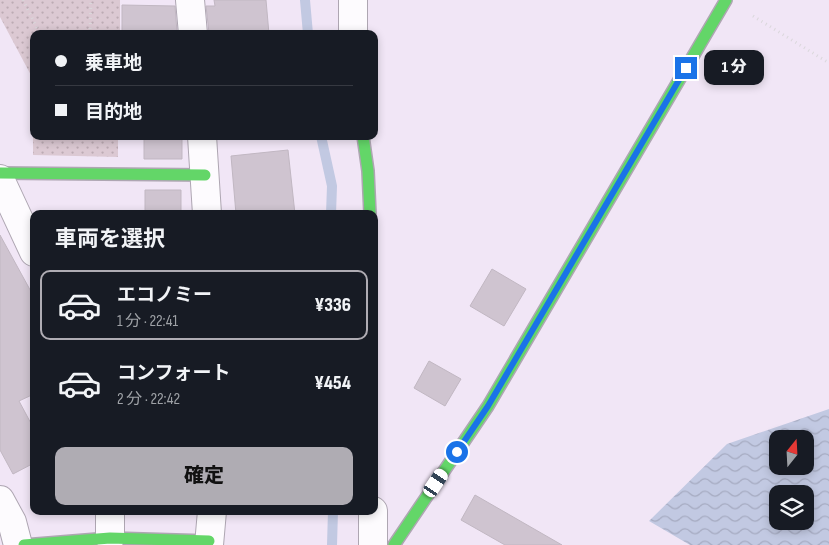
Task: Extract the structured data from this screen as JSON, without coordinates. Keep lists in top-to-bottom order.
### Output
{
  "north": "top",
  "page": {
    "banner": ["乗車地", "目的地"],
    "bubble": "1 分",
    "heading": "車両を選択",
    "list": [
      {
        "name": "エコノミー",
        "note": "1 分 · 22:41",
        "value": "¥336"
      },
      {
        "name": "コンフォート",
        "note": "2 分 · 22:42",
        "value": "¥454"
      }
    ],
    "buttons": "確定"
  }
}
